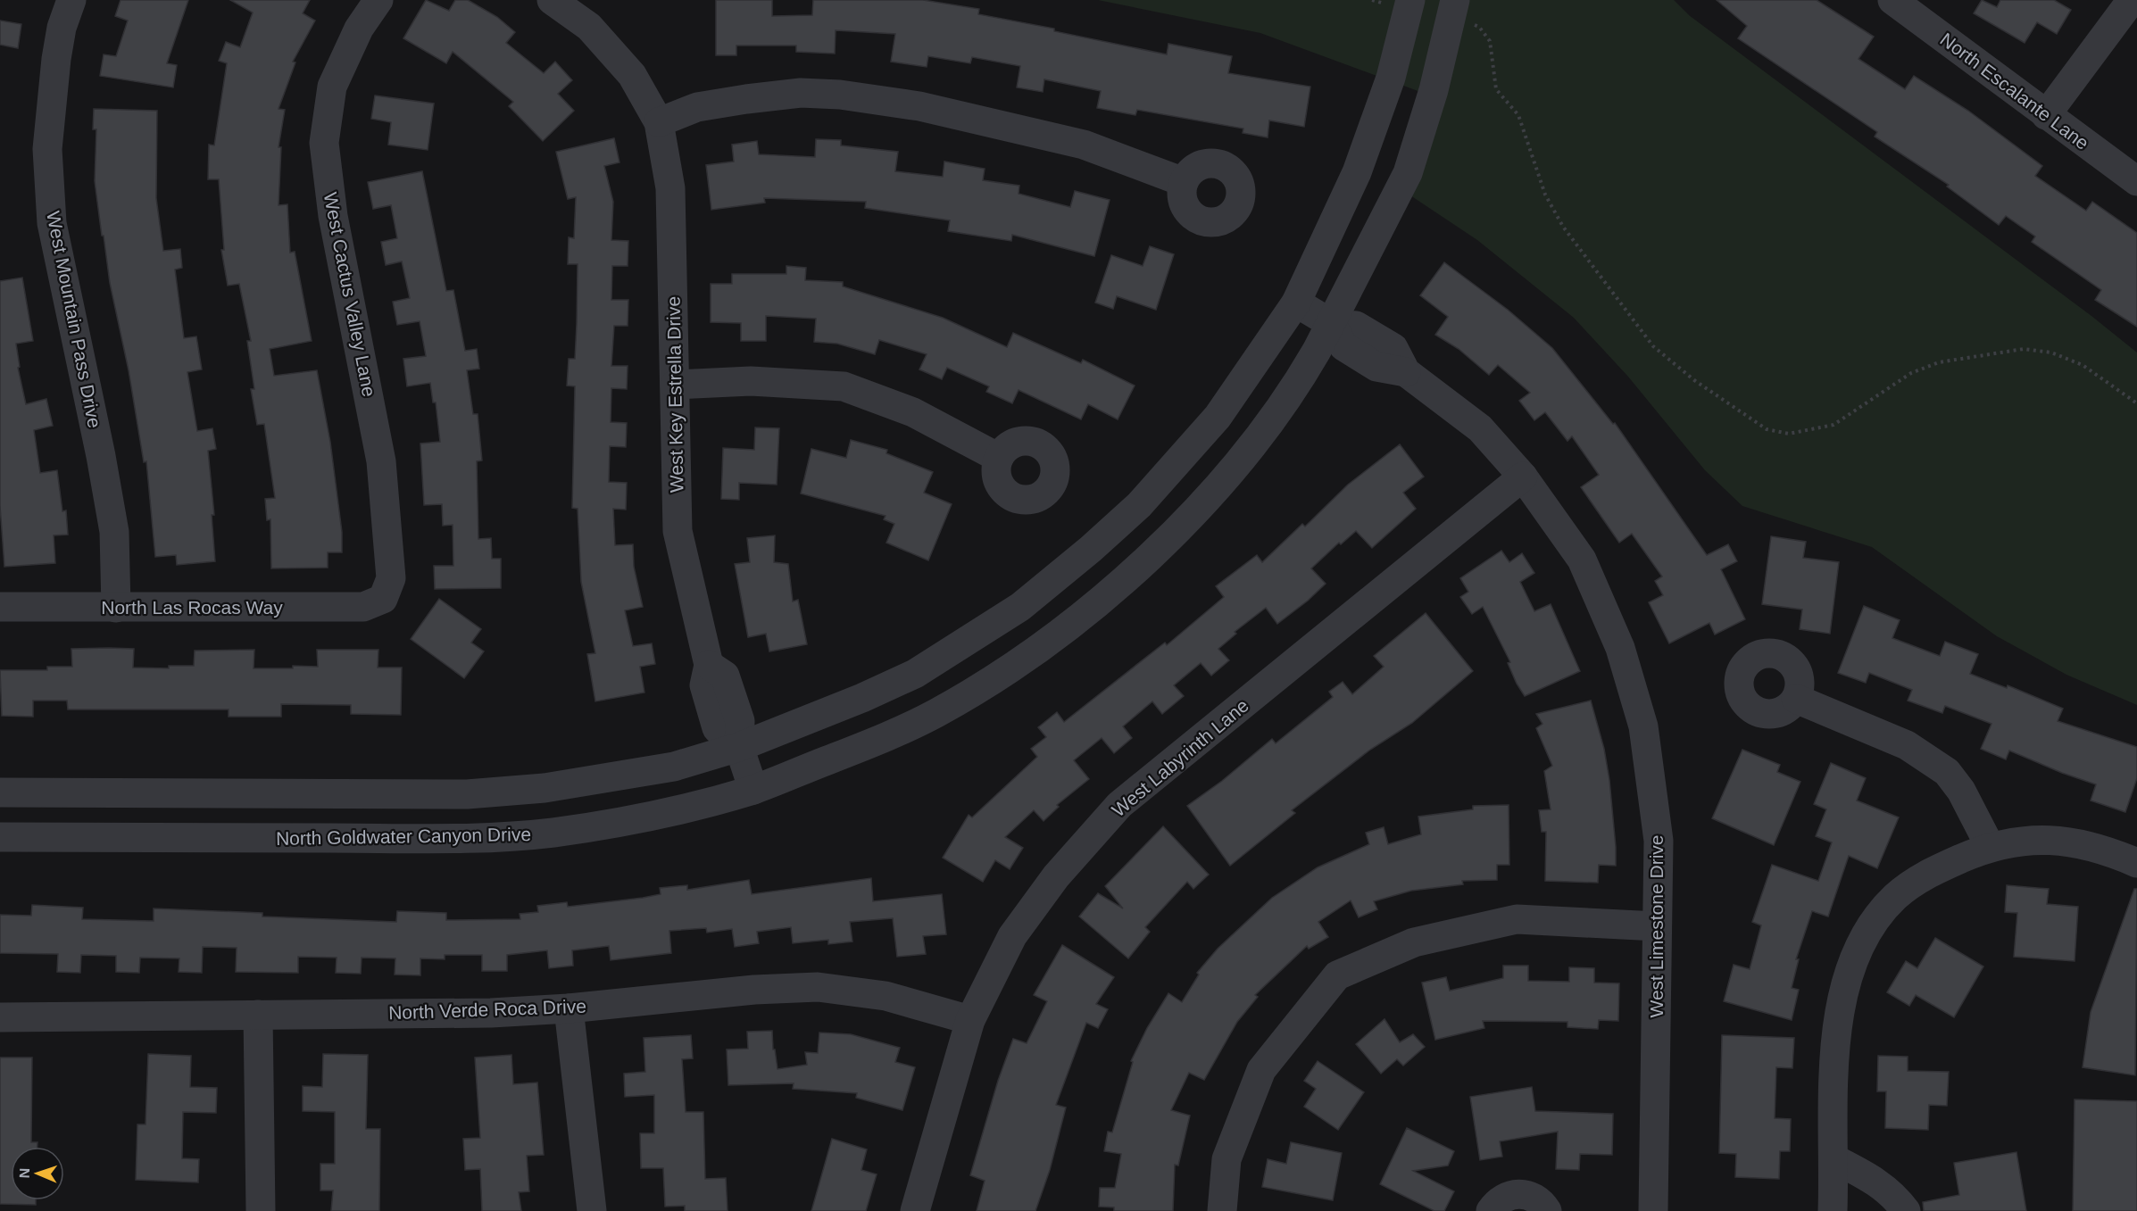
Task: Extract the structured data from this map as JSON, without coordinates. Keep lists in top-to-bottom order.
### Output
{
  "streets": {
    "street": [
      "North Escalante Lane",
      "West Cactus Valley Lane",
      "West Mountain Pass Drive",
      "West Key Estrella Drive",
      "North Las Rocas Way",
      "West Labyrinth Lane",
      "North Goldwater Canyon Drive",
      "West Limestone Drive",
      "North Verde Roca Drive"
    ]
  },
  "crossings": [
    ["West Cactus Valley Lane", "North Las Rocas Way"],
    ["West Mountain Pass Drive", "North Las Rocas Way"],
    ["West Labyrinth Lane", "West Limestone Drive"],
    ["West Labyrinth Lane", "North Verde Roca Drive"],
    ["North Goldwater Canyon Drive", "West Limestone Drive"]
  ],
  "north": "left"
}
